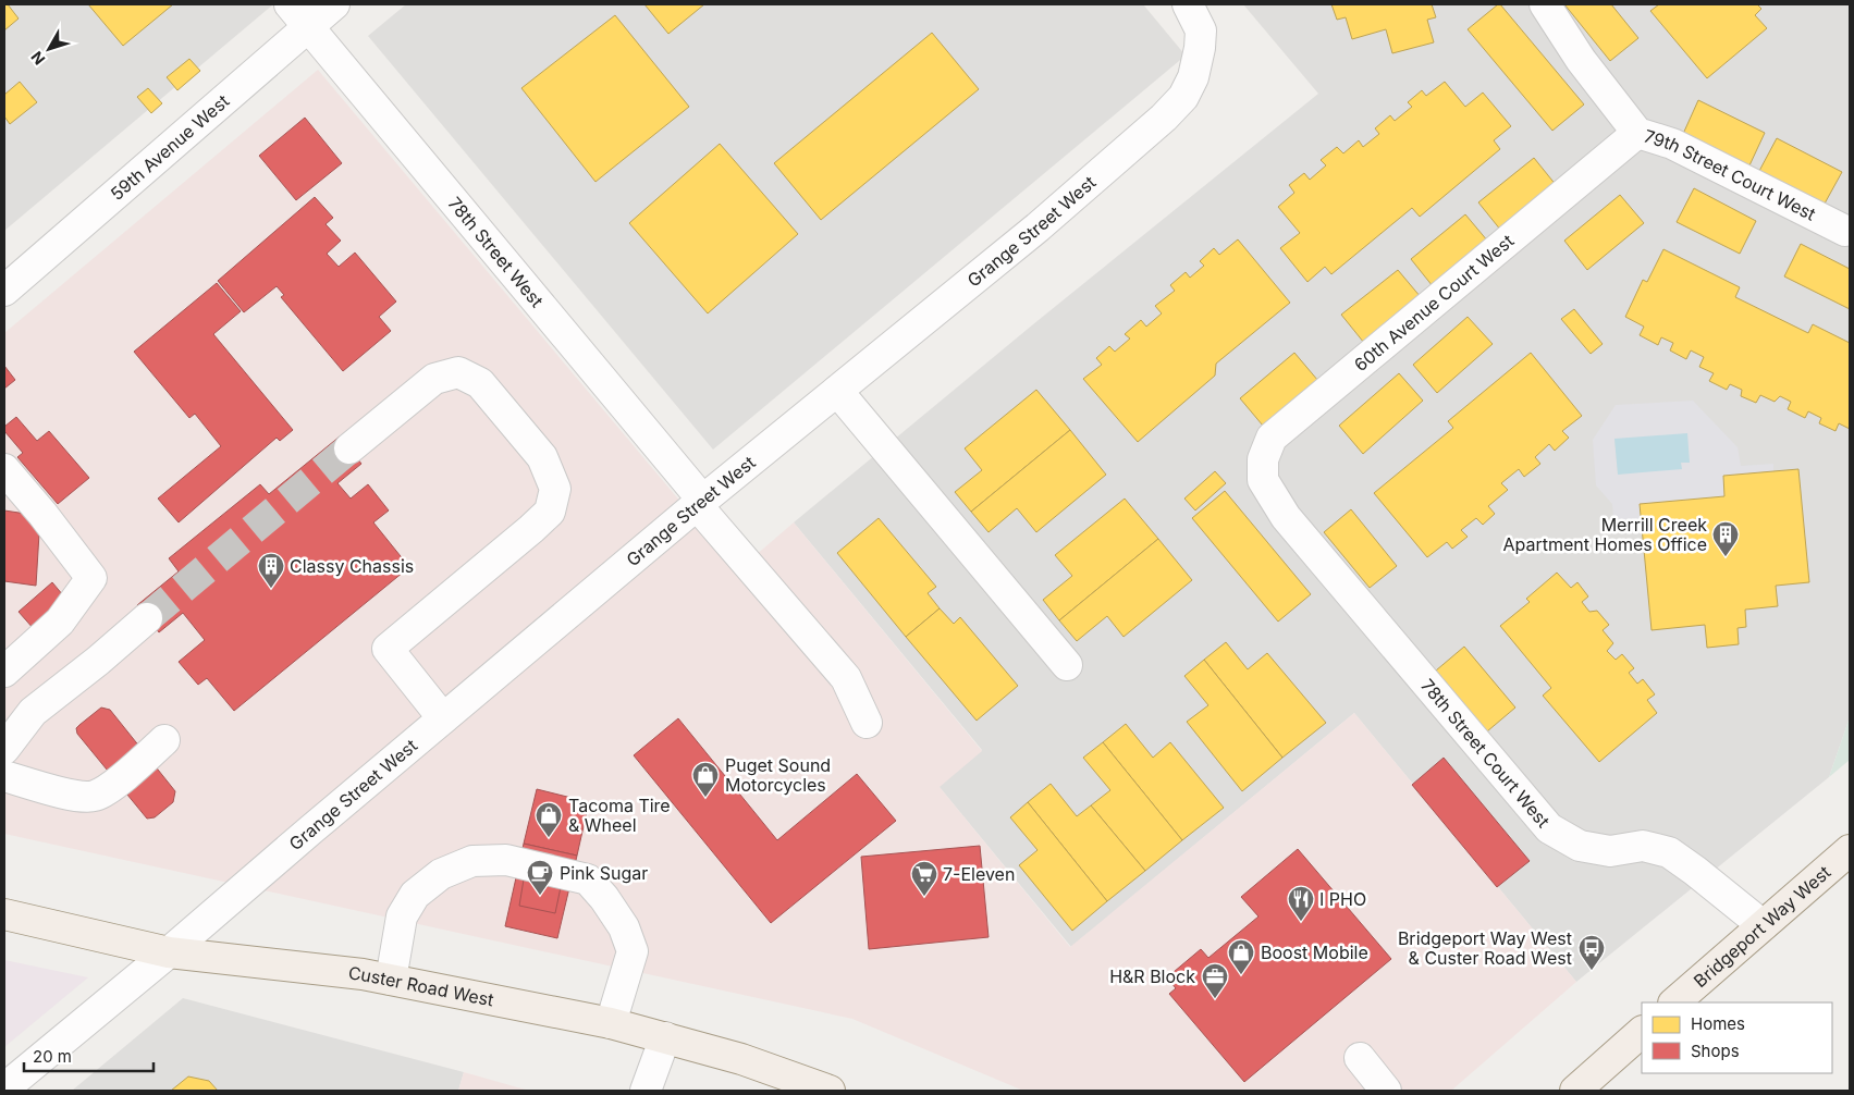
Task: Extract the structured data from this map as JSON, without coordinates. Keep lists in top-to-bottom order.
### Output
{
  "streets": {
    "main road": ["Bridgeport Way West", "Custer Road West"],
    "street": [
      "59th Avenue West",
      "79th Street Court West",
      "Grange Street West",
      "78th Street West",
      "60th Avenue Court West",
      "78th Street Court West"
    ]
  },
  "crossings": [
    ["59th Avenue West", "78th Street West"],
    ["79th Street Court West", "60th Avenue Court West"],
    ["Grange Street West", "78th Street West"],
    ["Grange Street West", "Custer Road West"],
    ["60th Avenue Court West", "78th Street Court West"],
    ["78th Street Court West", "Bridgeport Way West"]
  ],
  "places": {
    "building": ["Merrill Creek Apartment Homes Office", "Classy Chassis"],
    "shop": ["Puget Sound Motorcycles", "Tacoma Tire & Wheel", "Boost Mobile"],
    "cafe": ["Pink Sugar"],
    "supermarket": ["7-Eleven"],
    "restaurant": ["I PHO"],
    "bus stop": ["Bridgeport Way West & Custer Road West"],
    "office": ["H&R Block"]
  },
  "legend": ["Homes", "Shops"],
  "scale_bar": "20 m",
  "north": "bottom left"
}
